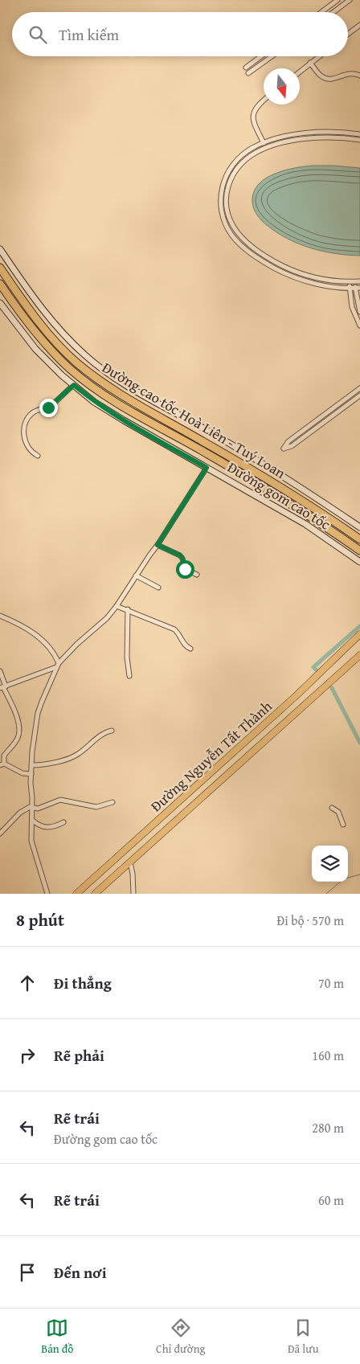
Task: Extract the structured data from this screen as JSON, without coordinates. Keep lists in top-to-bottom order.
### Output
{
  "streets": {
    "highway": ["Đường cao tốc Hoà Liên - Tuý Loan"],
    "main road": ["Đường gom cao tốc", "Đường Nguyễn Tất Thành"]
  },
  "north": "bottom",
  "page": {
    "search": "Tìm kiếm",
    "heading": ["8 phút", "Đi bộ · 570 m"],
    "list": [
      ["Đi thẳng", "70 m"],
      ["Rẽ phải", "160 m"],
      ["Rẽ trái", "Đường gom cao tốc", "280 m"],
      ["Rẽ trái", "60 m"],
      "Đến nơi"
    ],
    "nav": ["Bản đồ", "Chỉ đường", "Đã lưu"]
  }
}
